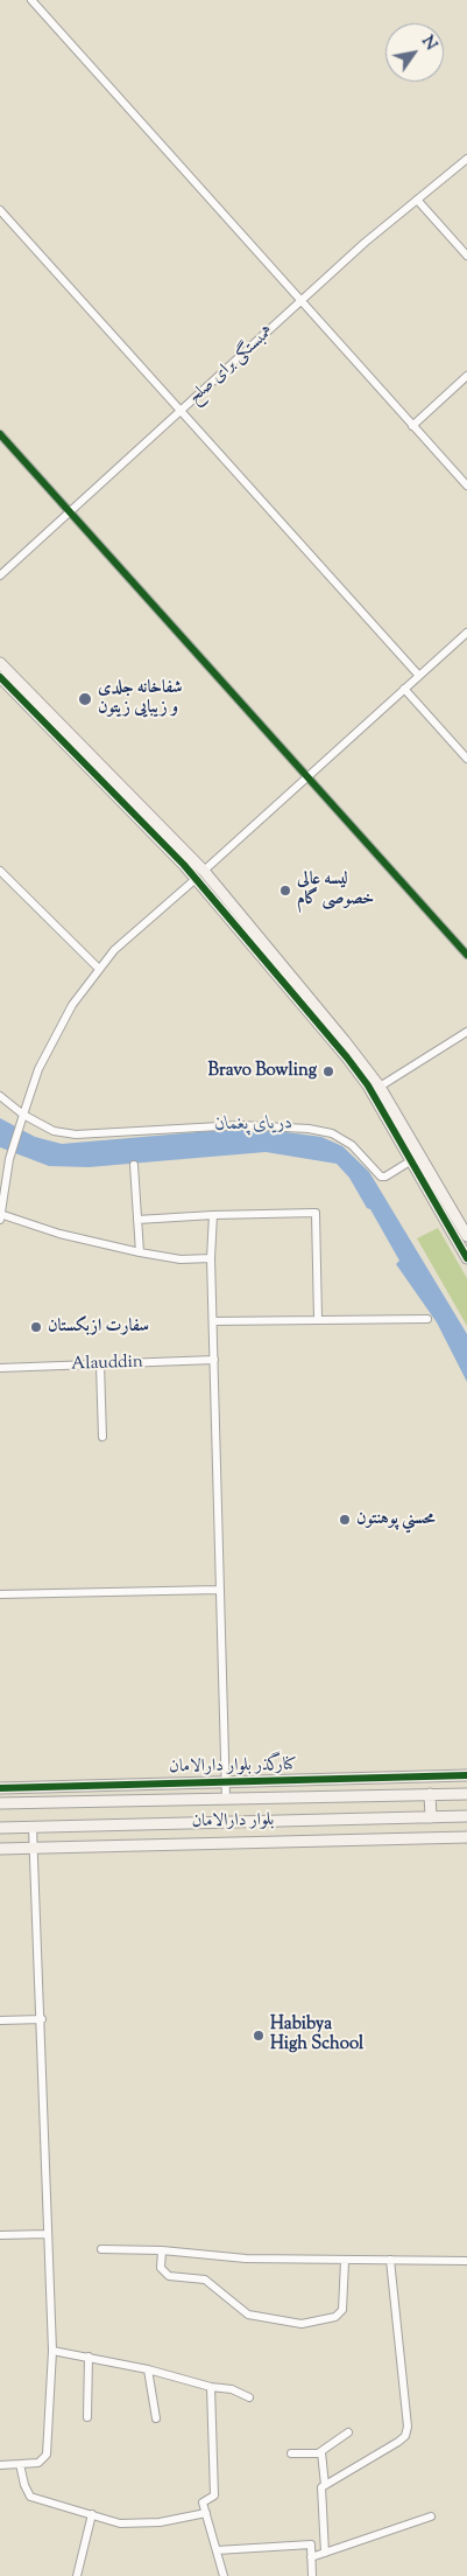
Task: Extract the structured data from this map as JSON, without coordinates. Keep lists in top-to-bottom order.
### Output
{
  "streets": {
    "main road": ["کنارگذر بلوار دارالامان", "بلوار دارالامان"],
    "street": ["همبستگی برای صلح", "Alauddin"]
  },
  "water": ["دریای پغمان"],
  "places": [
    "شفاخانه جلدی و زیبایی زیتون",
    "لیسه عالی خصوصی گام",
    "Bravo Bowling",
    "سفارت ازبکستان",
    "محسني پوهنتون",
    "Habibya High School"
  ],
  "north": "top right"
}
